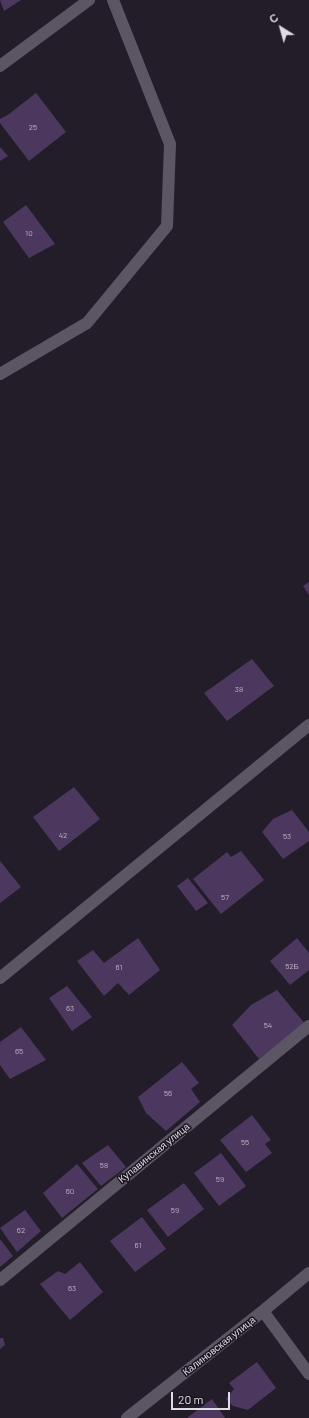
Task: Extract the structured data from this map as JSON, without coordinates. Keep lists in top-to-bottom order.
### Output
{
  "streets": {
    "street": ["Купавинская улица", "Калиновская улица"]
  },
  "house_numbers": [
    "25",
    "10",
    "38",
    "42",
    "53",
    "57",
    "52Б",
    "61",
    "63",
    "54",
    "65",
    "56",
    "55",
    "58",
    "59",
    "60",
    "59",
    "62",
    "61",
    "63"
  ],
  "scale_bar": "20 m",
  "north": "top left"
}
